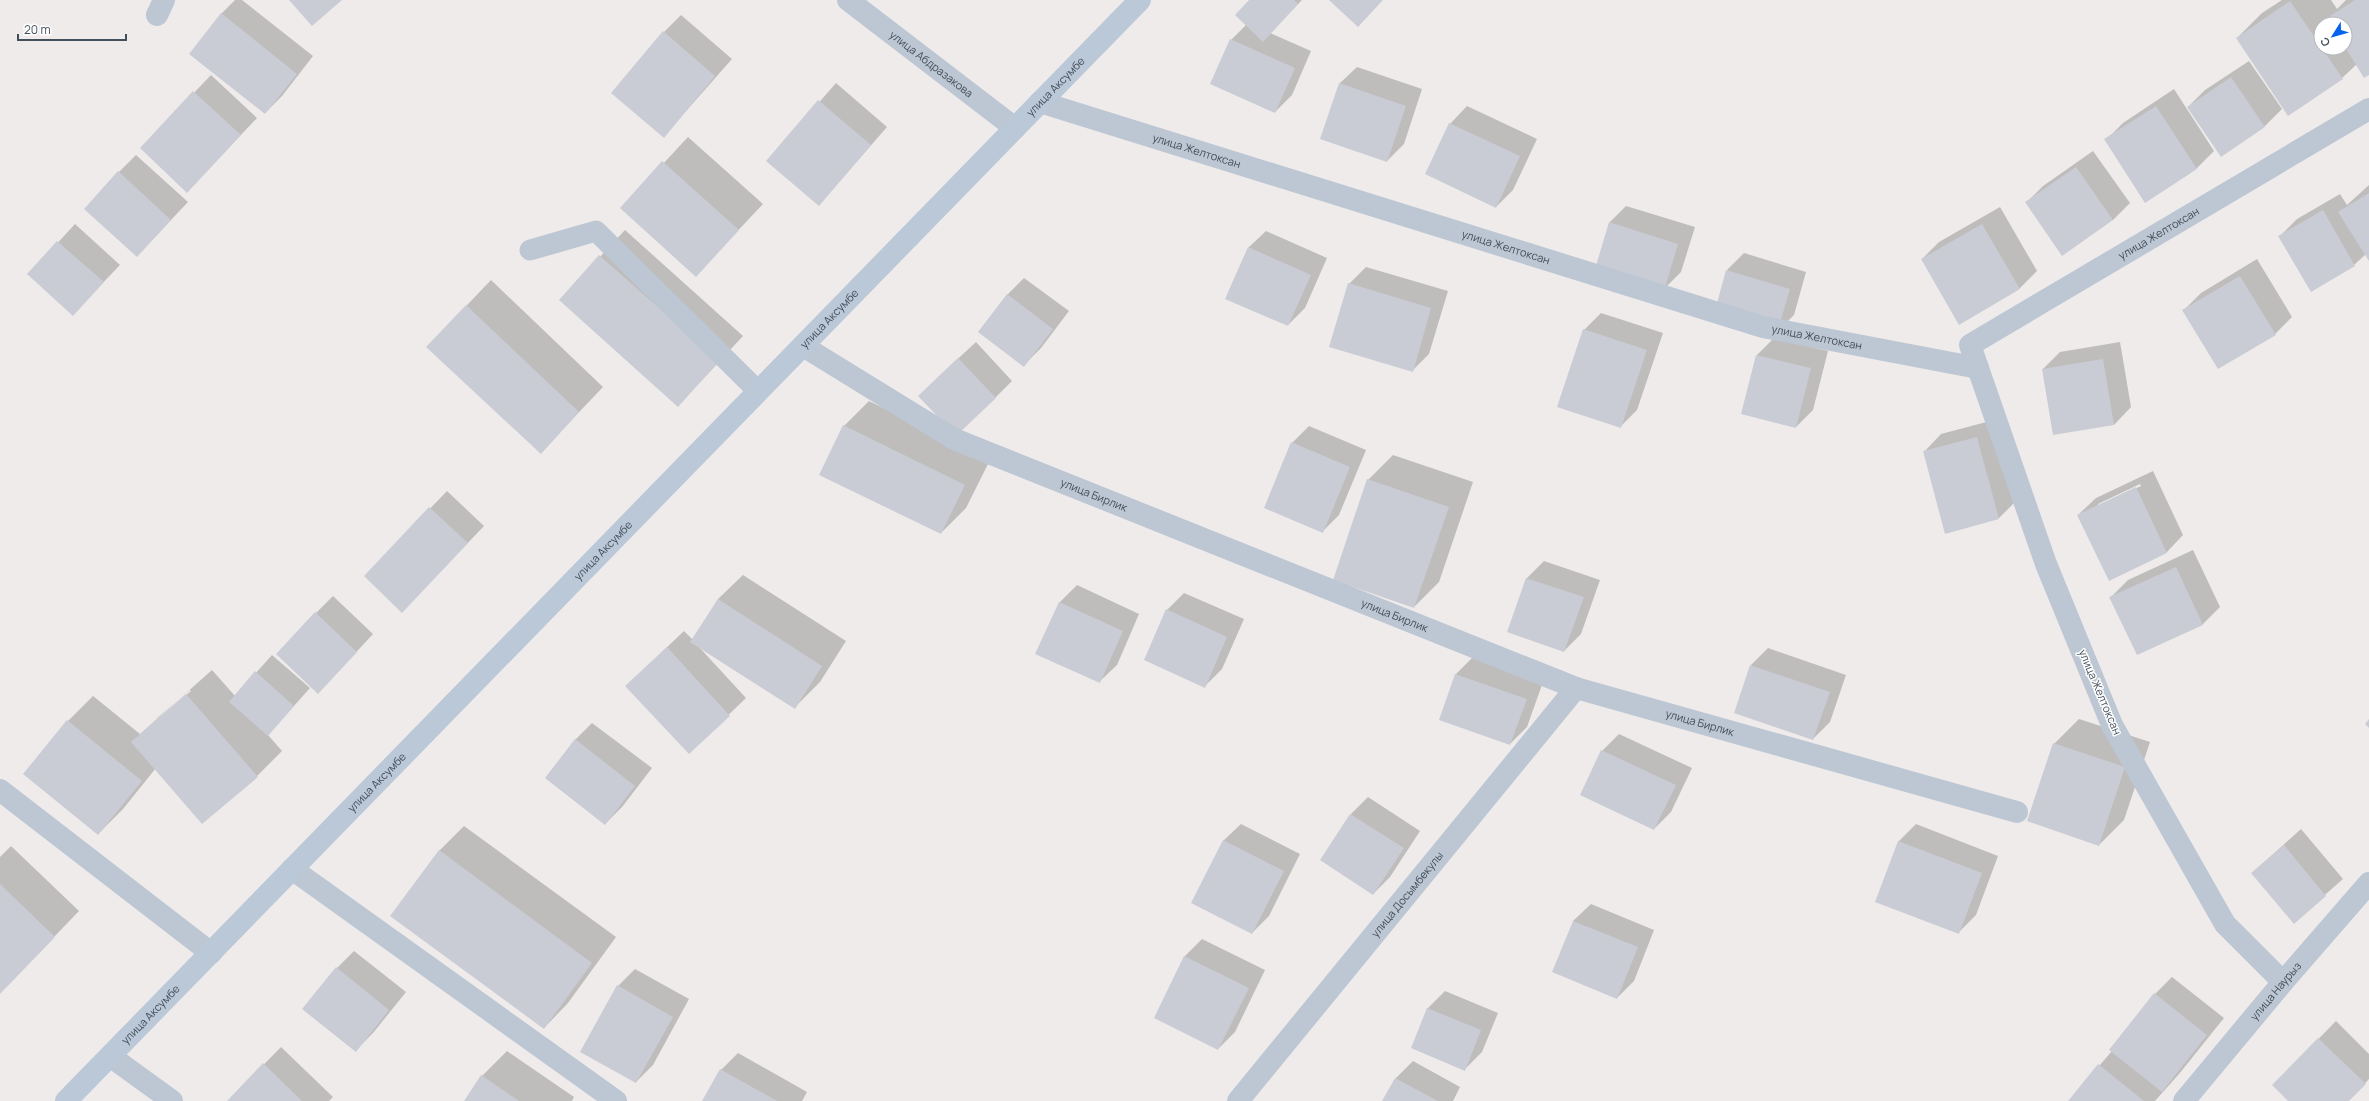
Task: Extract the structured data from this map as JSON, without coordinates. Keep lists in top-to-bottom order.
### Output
{
  "streets": {
    "main road": ["улица Аксумбе"],
    "street": [
      "улица Абдразакова",
      "улица Желтоксан",
      "улица Бирлик",
      "улица Досымбекулы",
      "улица Наурыз"
    ]
  },
  "crossings": [
    ["улица Абдразакова", "улица Аксумбе"],
    ["улица Аксумбе", "улица Желтоксан"],
    ["улица Аксумбе", "улица Бирлик"],
    ["улица Желтоксан", "улица Наурыз"],
    ["улица Бирлик", "улица Досымбекулы"]
  ],
  "scale_bar": "20 m",
  "north": "bottom left"
}
